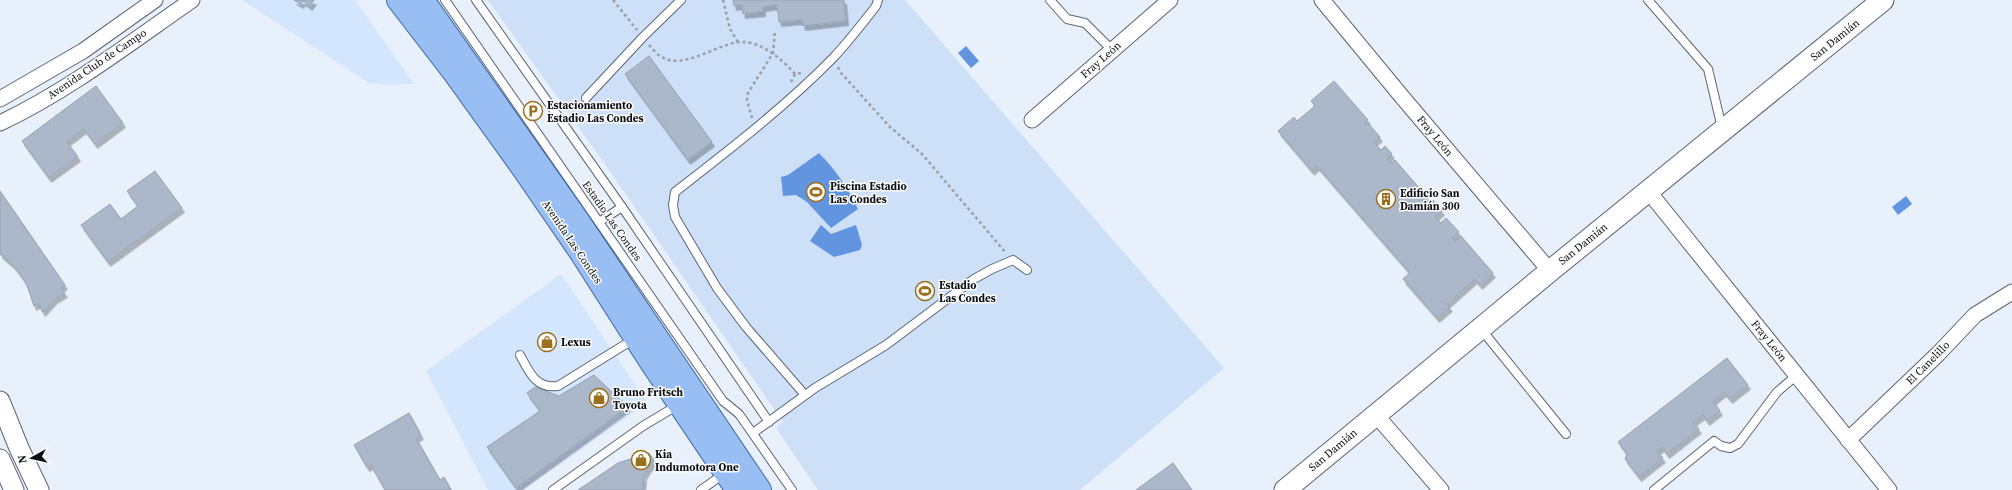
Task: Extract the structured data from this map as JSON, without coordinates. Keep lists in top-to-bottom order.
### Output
{
  "streets": {
    "main road": ["San Damián", "Avenida Las Condes"],
    "street": ["Fray León", "Avenida Club de Campo", "El Canelillo"],
    "lane": ["Estadio Las Condes"]
  },
  "crossings": [
    ["San Damián", "Fray León"],
    ["Fray León", "El Canelillo"]
  ],
  "places": {
    "parking": ["Estacionamiento Estadio Las Condes"],
    "sports": ["Piscina Estadio Las Condes", "Estadio Las Condes"],
    "building": ["Edificio San Damián 300"],
    "shop": ["Lexus", "Bruno Fritsch Toyota", "Kia Indumotora One"]
  },
  "north": "left"
}
